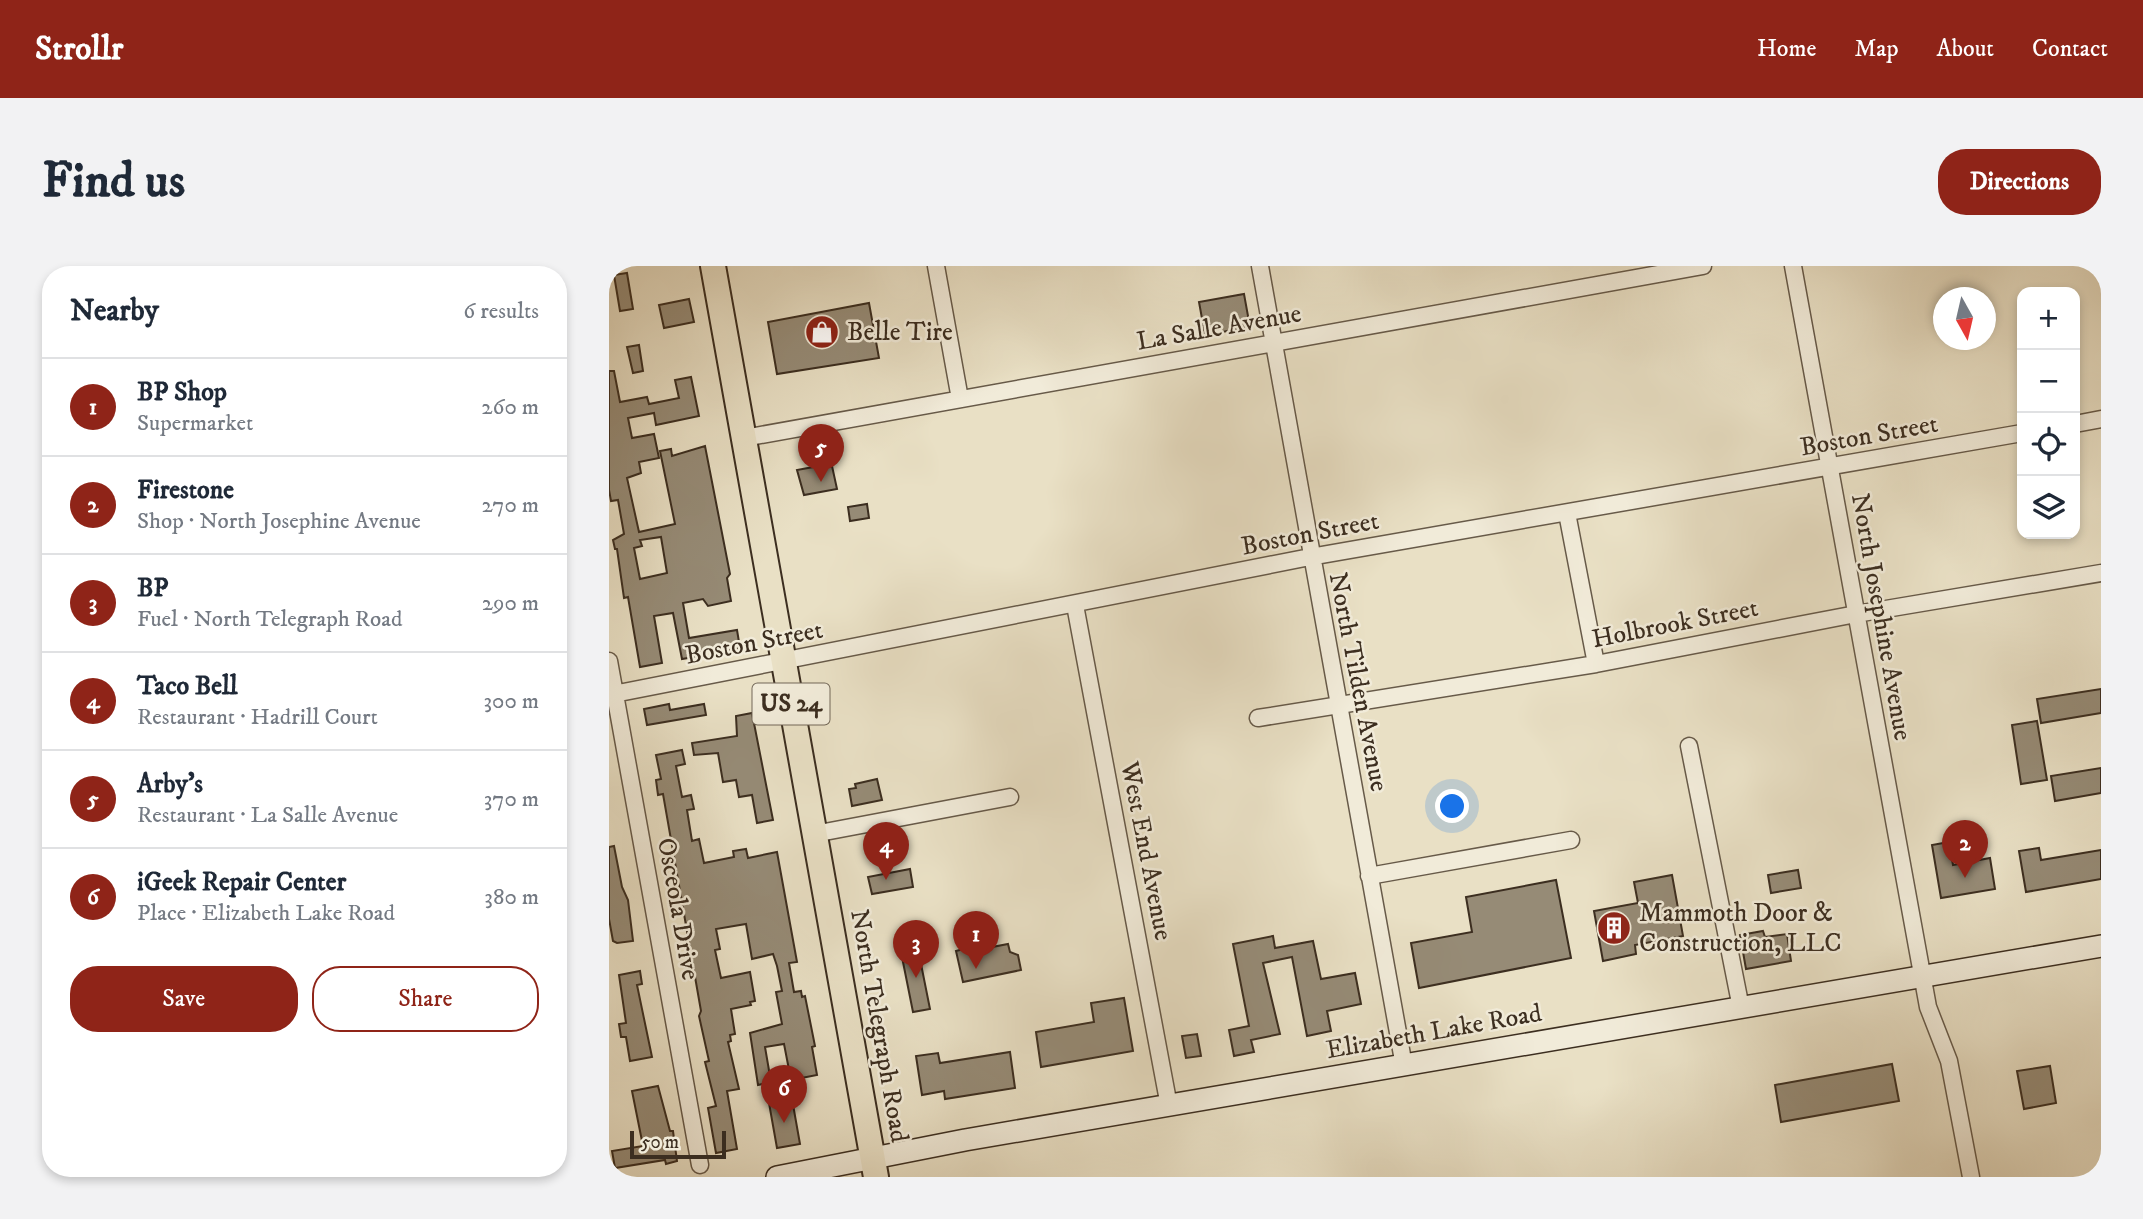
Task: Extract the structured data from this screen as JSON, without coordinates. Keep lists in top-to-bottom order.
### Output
{
  "streets": {
    "main road": ["US 24", "North Telegraph Road", "Elizabeth Lake Road"],
    "street": [
      "La Salle Avenue",
      "Boston Street",
      "North Josephine Avenue",
      "Holbrook Street",
      "North Tilden Avenue",
      "West End Avenue",
      "Osceola Drive"
    ]
  },
  "crossings": [
    ["La Salle Avenue", "North Tilden Avenue"],
    ["La Salle Avenue", "North Telegraph Road"],
    ["Boston Street", "North Josephine Avenue"],
    ["Boston Street", "North Tilden Avenue"],
    ["Boston Street", "West End Avenue"],
    ["Boston Street", "Osceola Drive"],
    ["Boston Street", "North Telegraph Road"],
    ["North Josephine Avenue", "Holbrook Street"],
    ["North Josephine Avenue", "Elizabeth Lake Road"],
    ["Holbrook Street", "North Tilden Avenue"],
    ["North Tilden Avenue", "Elizabeth Lake Road"],
    ["West End Avenue", "Elizabeth Lake Road"],
    ["North Telegraph Road", "Elizabeth Lake Road"]
  ],
  "places": {
    "shop": ["Belle Tire"],
    "building": ["Mammoth Door & Construction, LLC"]
  },
  "scale_bar": "50 m",
  "north": "bottom",
  "page": {
    "header": "Strollr",
    "nav": [
      "Home",
      "Map",
      "About",
      "Contact"
    ],
    "buttons": [
      "Directions",
      ["Save", "Share"]
    ],
    "title": "Find us",
    "heading": ["Nearby", "6 results"],
    "map_buttons": ["+", "−"],
    "list": [
      {
        "mark": "1",
        "name": "BP Shop",
        "note": "Supermarket",
        "value": "260 m"
      },
      {
        "mark": "2",
        "name": "Firestone",
        "note": "Shop · North Josephine Avenue",
        "value": "270 m"
      },
      {
        "mark": "3",
        "name": "BP",
        "note": "Fuel · North Telegraph Road",
        "value": "290 m"
      },
      {
        "mark": "4",
        "name": "Taco Bell",
        "note": "Restaurant · Hadrill Court",
        "value": "300 m"
      },
      {
        "mark": "5",
        "name": "Arby's",
        "note": "Restaurant · La Salle Avenue",
        "value": "370 m"
      },
      {
        "mark": "6",
        "name": "iGeek Repair Center",
        "note": "Place · Elizabeth Lake Road",
        "value": "380 m"
      }
    ],
    "pins": [
      "5",
      "2",
      "4",
      "1",
      "3",
      "6"
    ],
    "scale": "50 m"
  }
}
